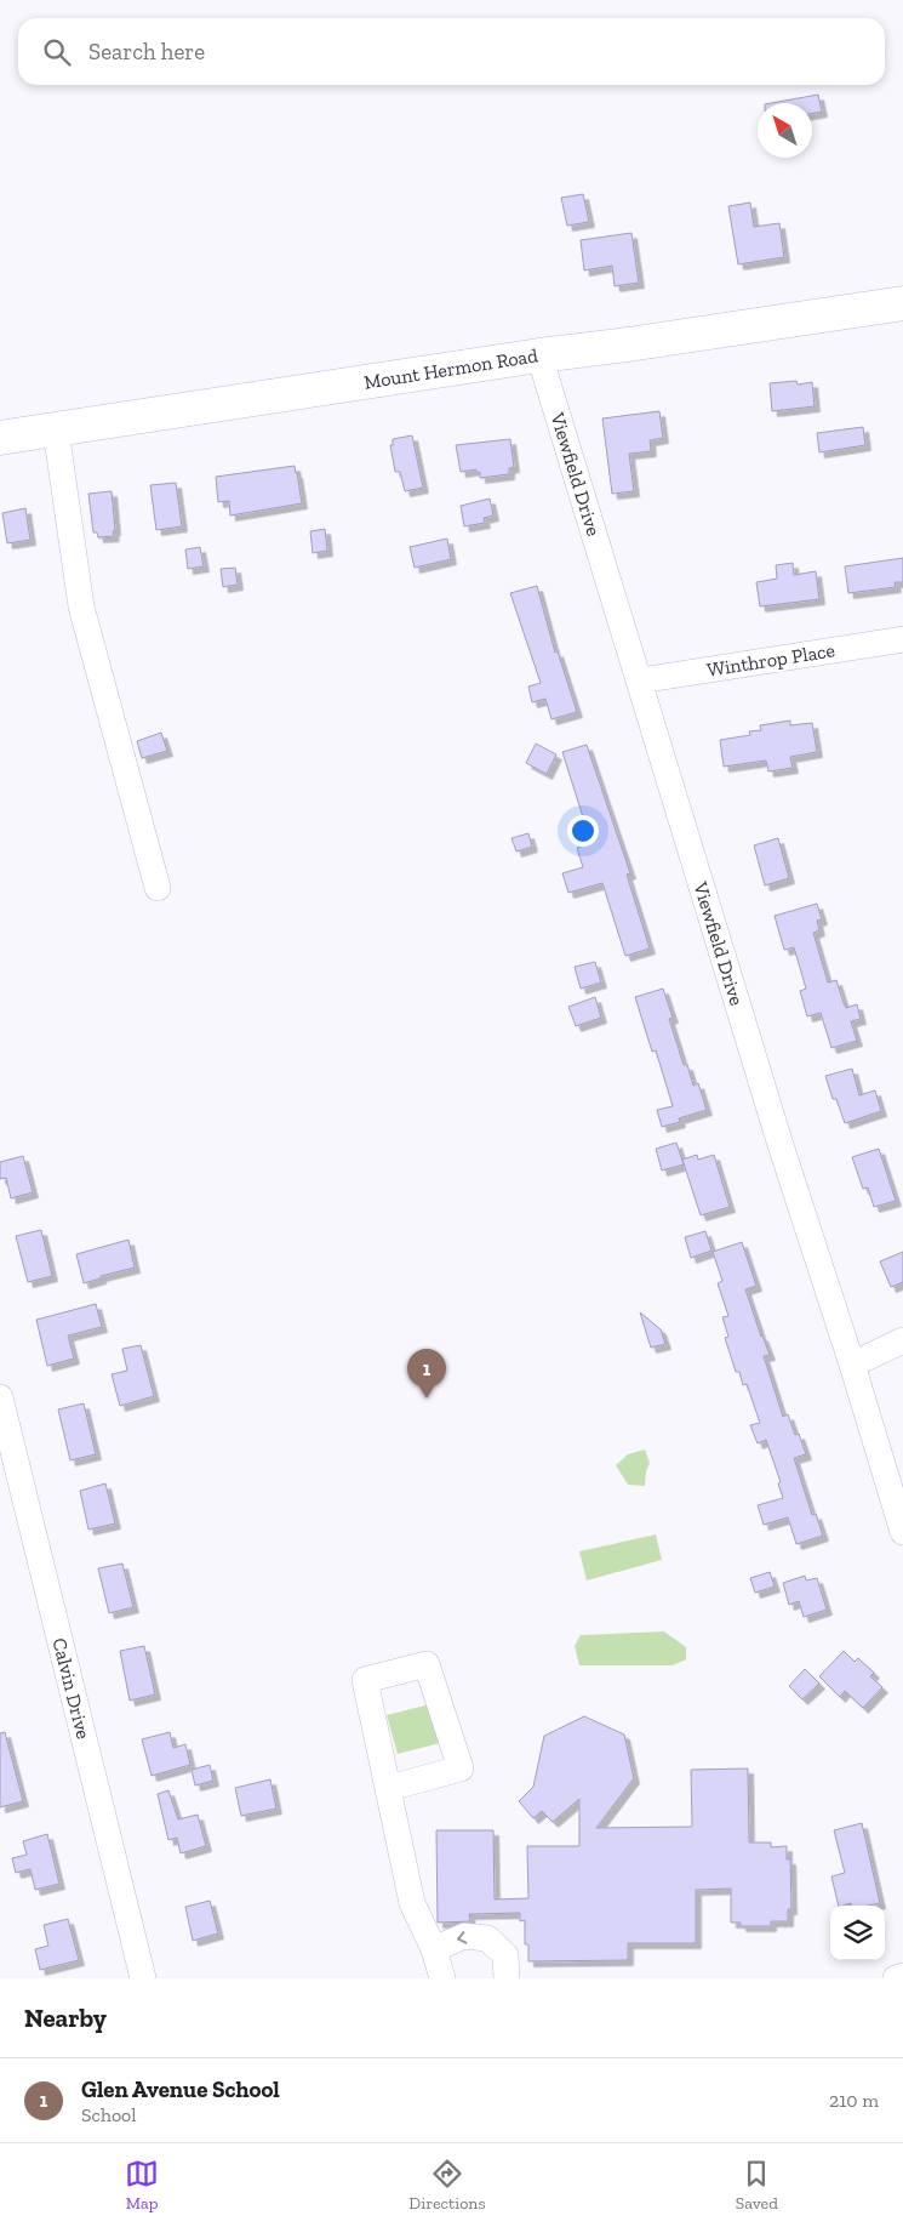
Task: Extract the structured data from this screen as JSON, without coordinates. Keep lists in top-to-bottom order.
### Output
{
  "streets": {
    "main road": ["Mount Hermon Road"],
    "street": ["Viewfield Drive", "Winthrop Place", "Calvin Drive"]
  },
  "crossings": [
    ["Mount Hermon Road", "Viewfield Drive"],
    ["Viewfield Drive", "Winthrop Place"]
  ],
  "north": "top left",
  "page": {
    "search": "Search here",
    "pins": "1",
    "heading": "Nearby",
    "list": [
      {
        "mark": "1",
        "name": "Glen Avenue School",
        "note": "School",
        "value": "210 m"
      }
    ],
    "nav": ["Map", "Directions", "Saved"]
  }
}
